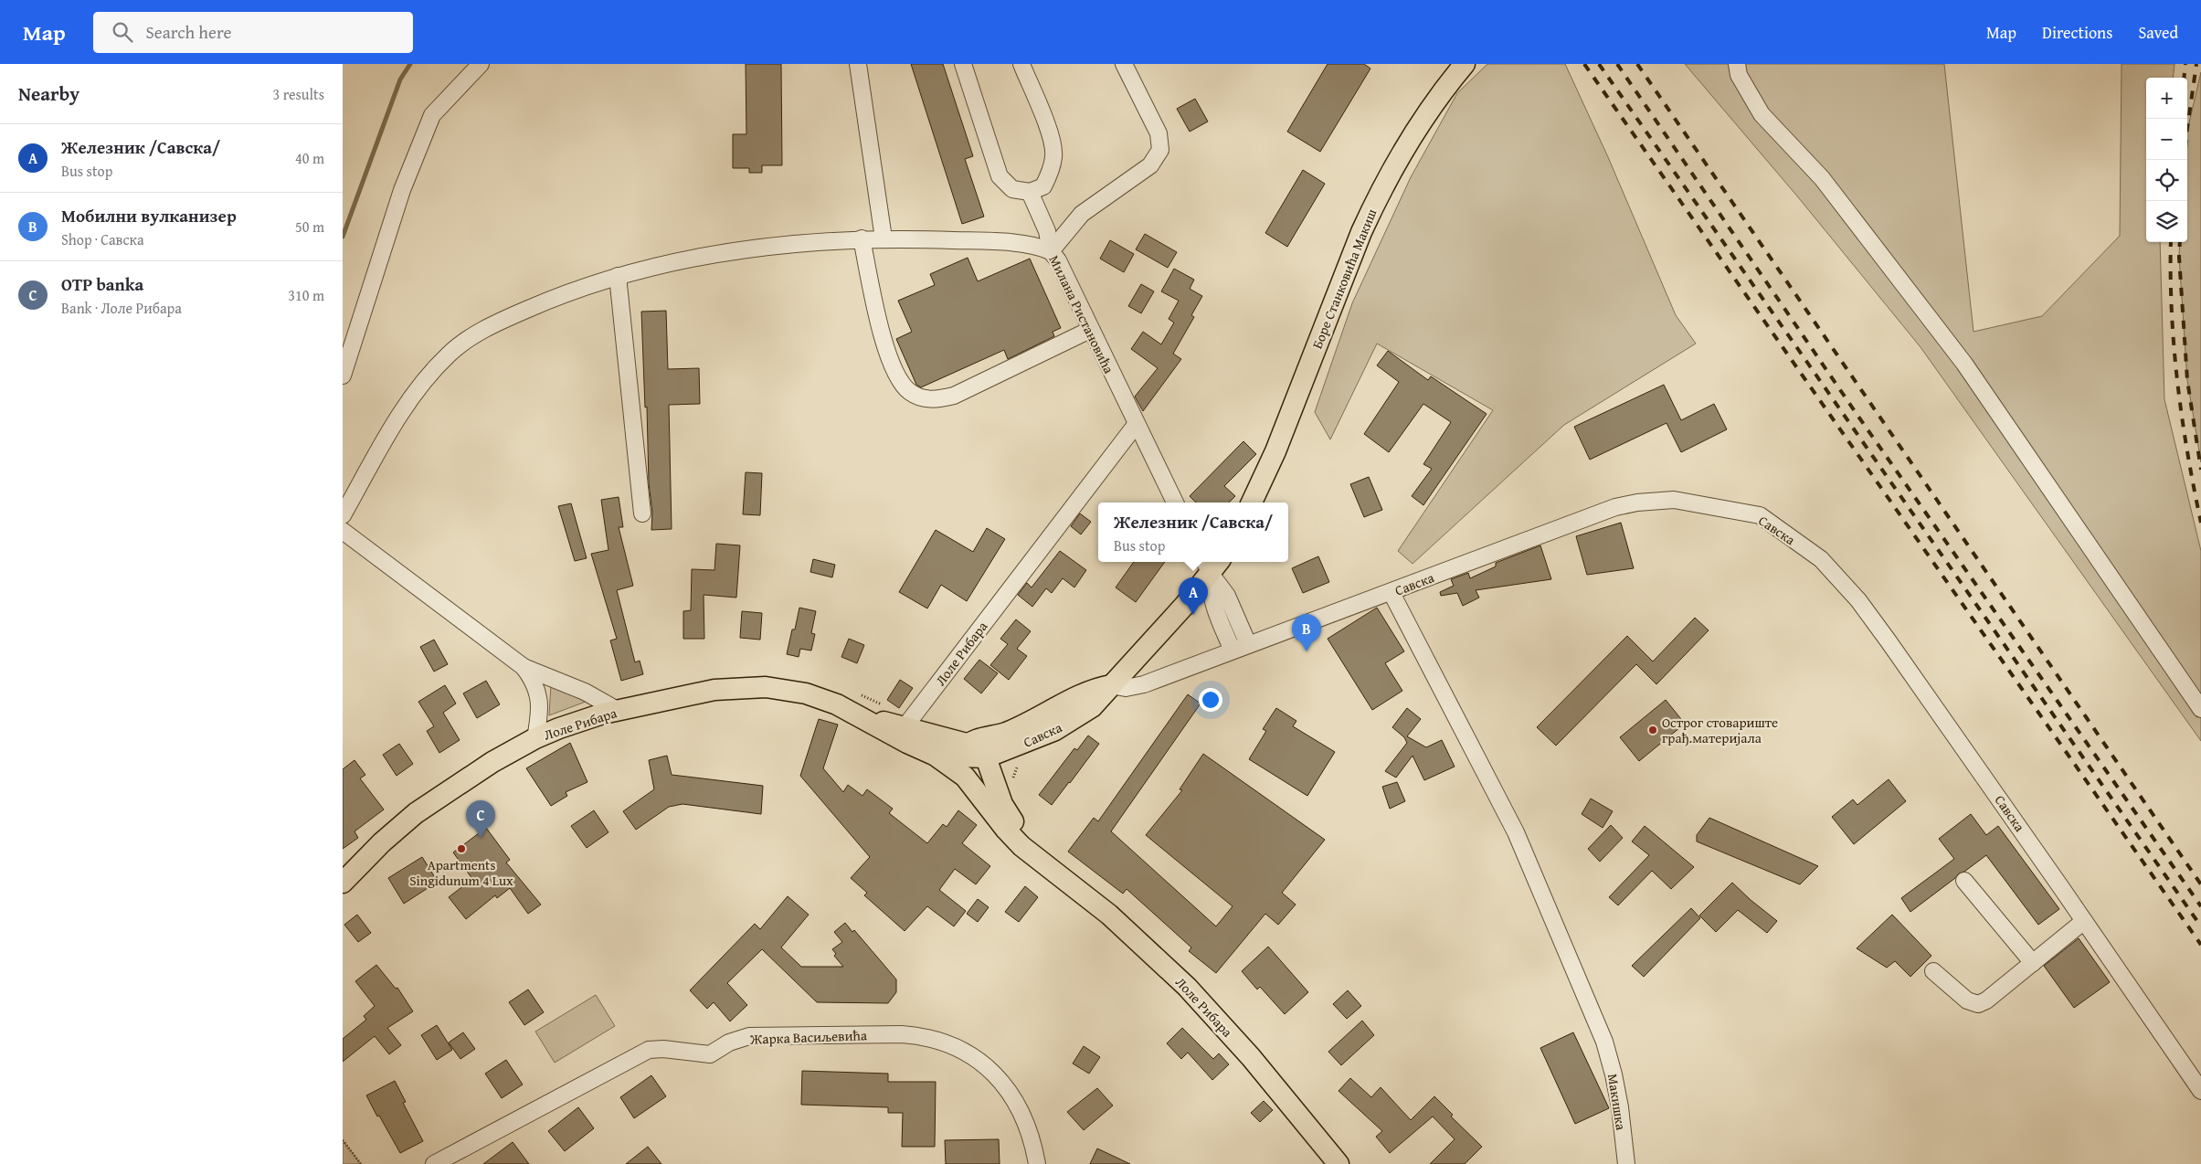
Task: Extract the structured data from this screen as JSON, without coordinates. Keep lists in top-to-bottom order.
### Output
{
  "streets": {
    "main road": ["Боре Станковића Макиш", "Савска", "Лоле Рибара"],
    "street": ["Милана Ристановића", "Жарка Васиљевића", "Макишка"]
  },
  "crossings": [
    ["Милана Ристановића", "Лоле Рибара"],
    ["Савска", "Лоле Рибара"],
    ["Савска", "Макишка"]
  ],
  "places": ["Острог стовариште грађ.материјала", "Apartments Singidunum 4 Lux"],
  "page": {
    "header": "Map",
    "search": "Search here",
    "nav": ["Map", "Directions", "Saved"],
    "heading": ["Nearby", "3 results"],
    "map_buttons": ["+", "−"],
    "list": [
      {
        "mark": "A",
        "name": "Железник /Савска/",
        "note": "Bus stop",
        "value": "40 m"
      },
      {
        "mark": "B",
        "name": "Мобилни вулканизер",
        "note": "Shop · Савска",
        "value": "50 m"
      },
      {
        "mark": "C",
        "name": "OTP banka",
        "note": "Bank · Лоле Рибара",
        "value": "310 m"
      }
    ],
    "popup": ["Железник /Савска/", "Bus stop"],
    "pins": ["A", "B", "C"]
  }
}
